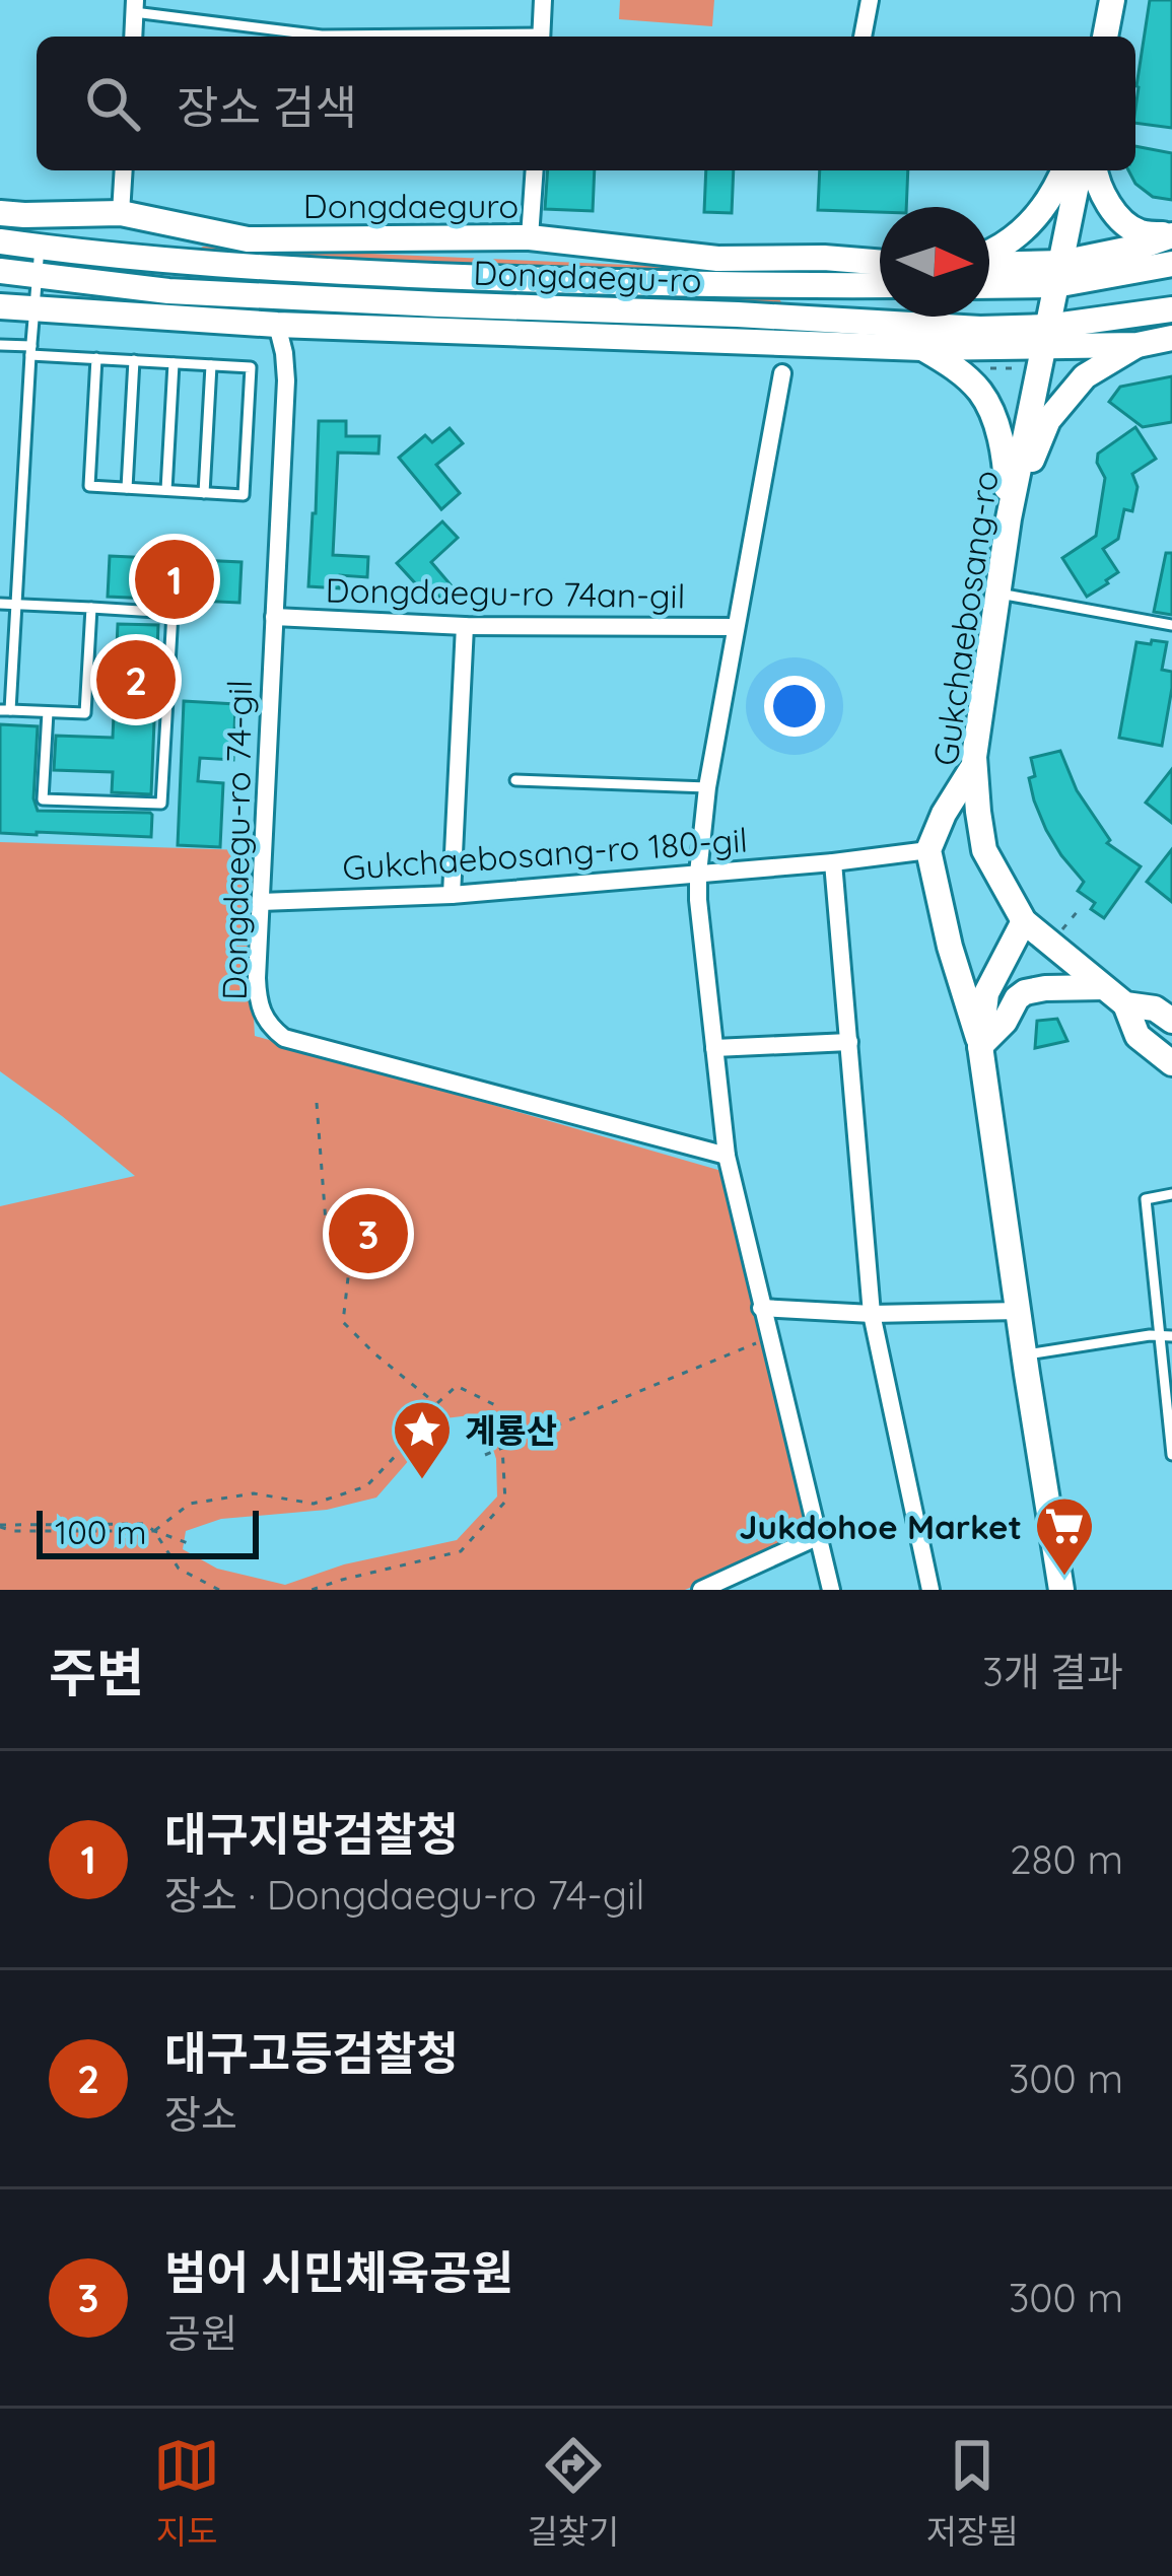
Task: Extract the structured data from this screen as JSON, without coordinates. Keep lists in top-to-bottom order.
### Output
{
  "streets": {
    "main road": ["Dongdaeguro", "Dongdaegu-ro", "Gukchaebosang-ro"],
    "street": ["Dongdaegu-ro 74an-gil", "Dongdaegu-ro 74-gil", "Gukchaebosang-ro 180-gil"]
  },
  "crossings": [
    ["Dongdaegu-ro", "Gukchaebosang-ro"],
    ["Dongdaegu-ro", "Dongdaegu-ro 74-gil"],
    ["Dongdaegu-ro 74an-gil", "Dongdaegu-ro 74-gil"],
    ["Dongdaegu-ro 74-gil", "Gukchaebosang-ro 180-gil"]
  ],
  "places": {
    "place": ["계룡산"],
    "supermarket": ["Jukdohoe Market"]
  },
  "scale_bar": "100 m",
  "north": "right",
  "page": {
    "search": "장소 검색",
    "pins": ["1", "2", "3"],
    "scale": "100 m",
    "heading": ["주변", "3개 결과"],
    "list": [
      {
        "mark": "1",
        "name": "대구지방검찰청",
        "note": "장소 · Dongdaegu-ro 74-gil",
        "value": "280 m"
      },
      {
        "mark": "2",
        "name": "대구고등검찰청",
        "note": "장소",
        "value": "300 m"
      },
      {
        "mark": "3",
        "name": "범어 시민체육공원",
        "note": "공원",
        "value": "300 m"
      }
    ],
    "nav": ["지도", "길찾기", "저장됨"]
  }
}
